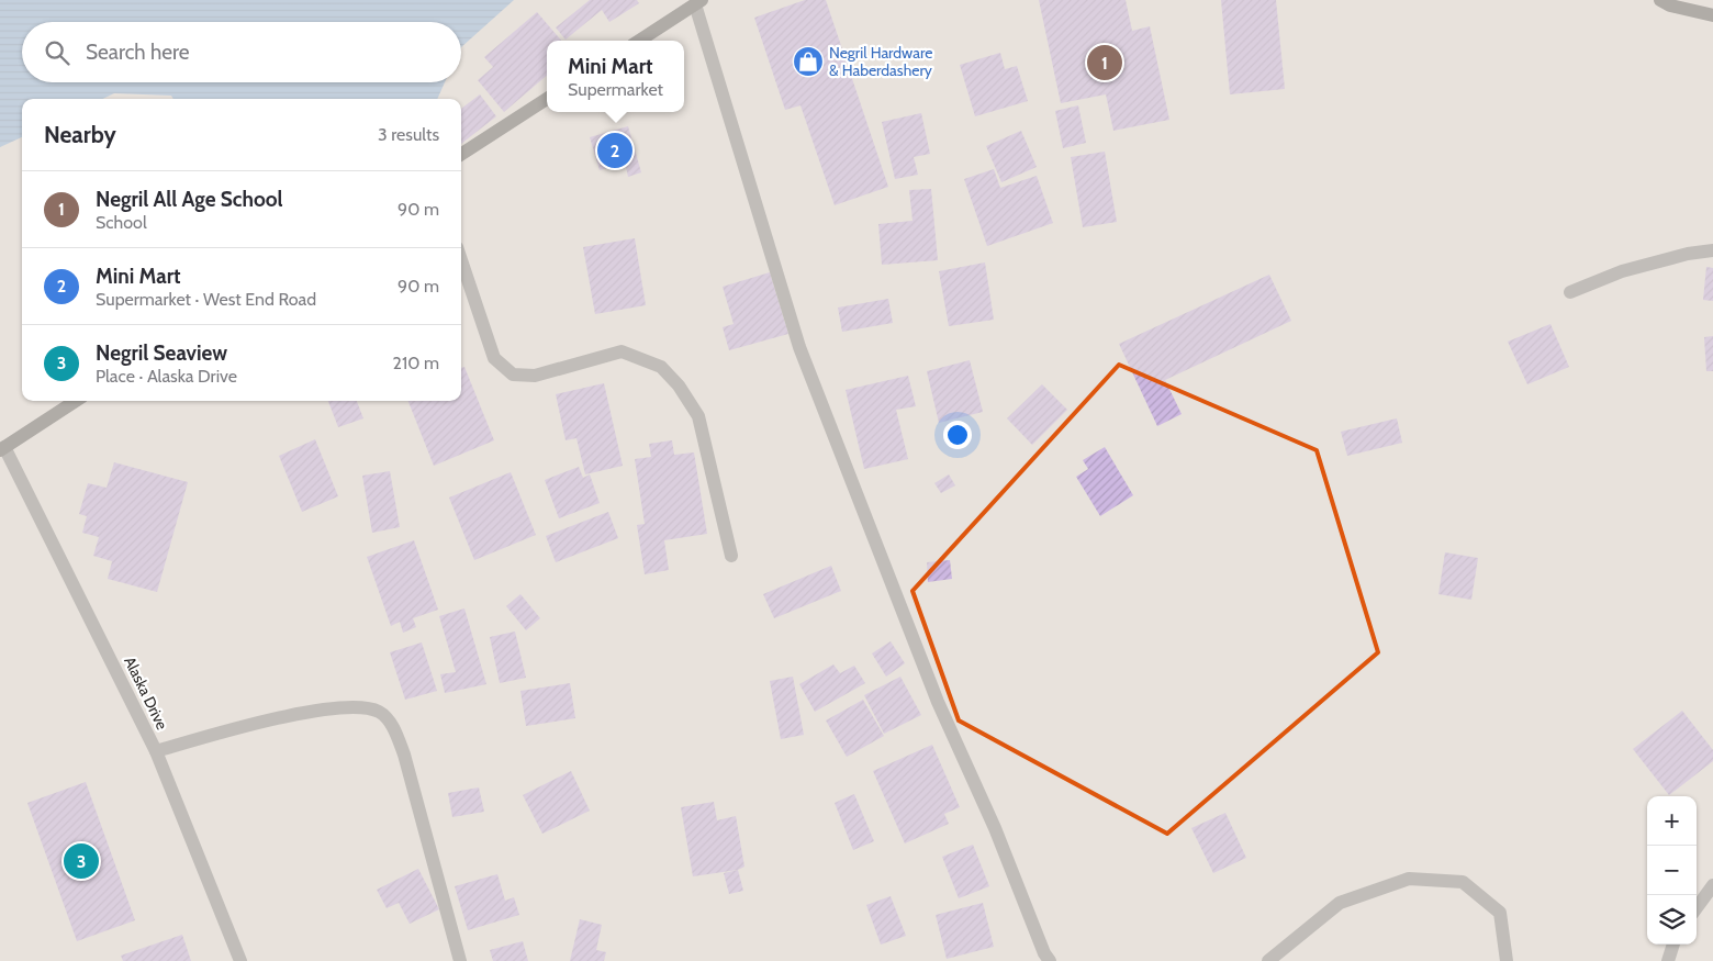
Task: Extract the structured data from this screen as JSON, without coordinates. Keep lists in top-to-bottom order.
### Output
{
  "streets": {
    "street": ["Alaska Drive"]
  },
  "places": {
    "shop": ["Negril Hardware & Haberdashery"]
  },
  "page": {
    "search": "Search here",
    "popup": ["Mini Mart", "Supermarket"],
    "pins": ["1", "2", "3"],
    "heading": ["Nearby", "3 results"],
    "list": [
      {
        "mark": "1",
        "name": "Negril All Age School",
        "note": "School",
        "value": "90 m"
      },
      {
        "mark": "2",
        "name": "Mini Mart",
        "note": "Supermarket · West End Road",
        "value": "90 m"
      },
      {
        "mark": "3",
        "name": "Negril Seaview",
        "note": "Place · Alaska Drive",
        "value": "210 m"
      }
    ],
    "map_buttons": ["+", "−"]
  }
}
